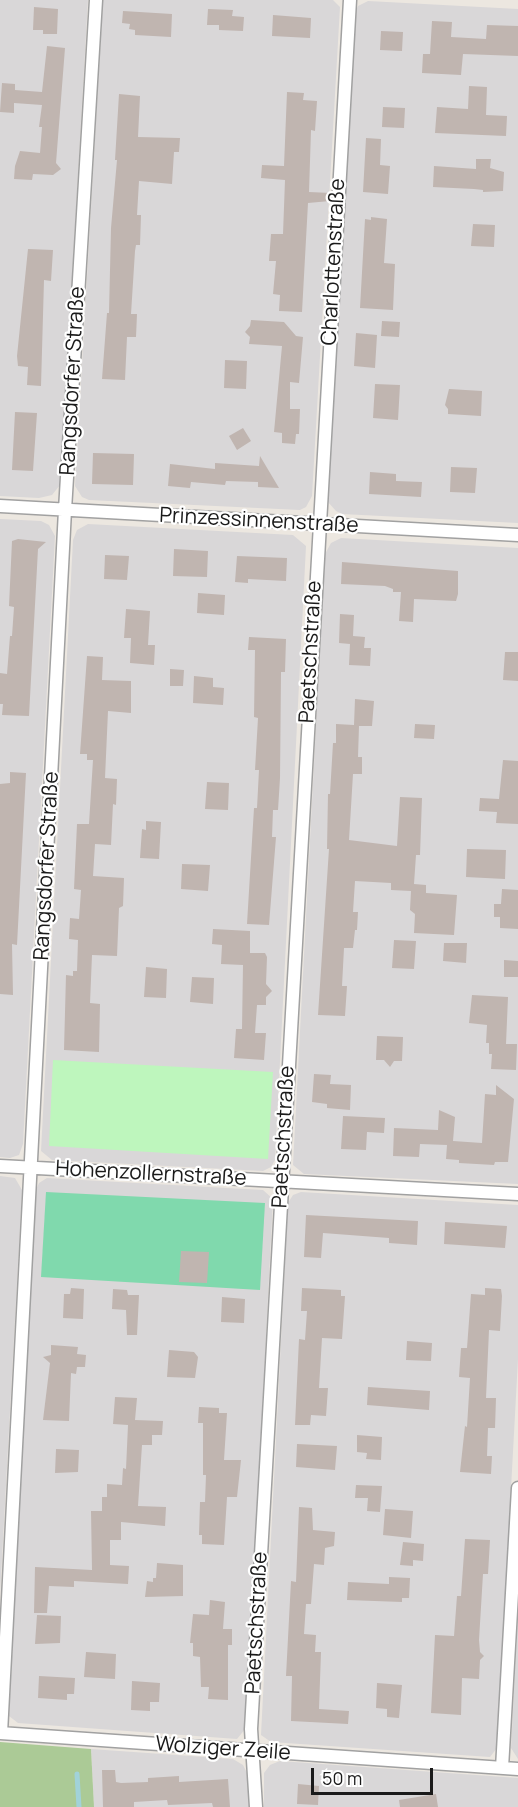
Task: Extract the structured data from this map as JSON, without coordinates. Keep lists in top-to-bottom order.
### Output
{
  "streets": {
    "street": [
      "Charlottenstraße",
      "Rangsdorfer Straße",
      "Prinzessinnenstraße",
      "Paetschstraße",
      "Hohenzollernstraße",
      "Wolziger Zeile"
    ]
  },
  "crossings": [
    ["Charlottenstraße", "Prinzessinnenstraße"],
    ["Charlottenstraße", "Paetschstraße"],
    ["Rangsdorfer Straße", "Prinzessinnenstraße"],
    ["Rangsdorfer Straße", "Hohenzollernstraße"],
    ["Rangsdorfer Straße", "Wolziger Zeile"],
    ["Prinzessinnenstraße", "Paetschstraße"],
    ["Paetschstraße", "Hohenzollernstraße"],
    ["Paetschstraße", "Wolziger Zeile"]
  ],
  "scale_bar": "50 m"
}
